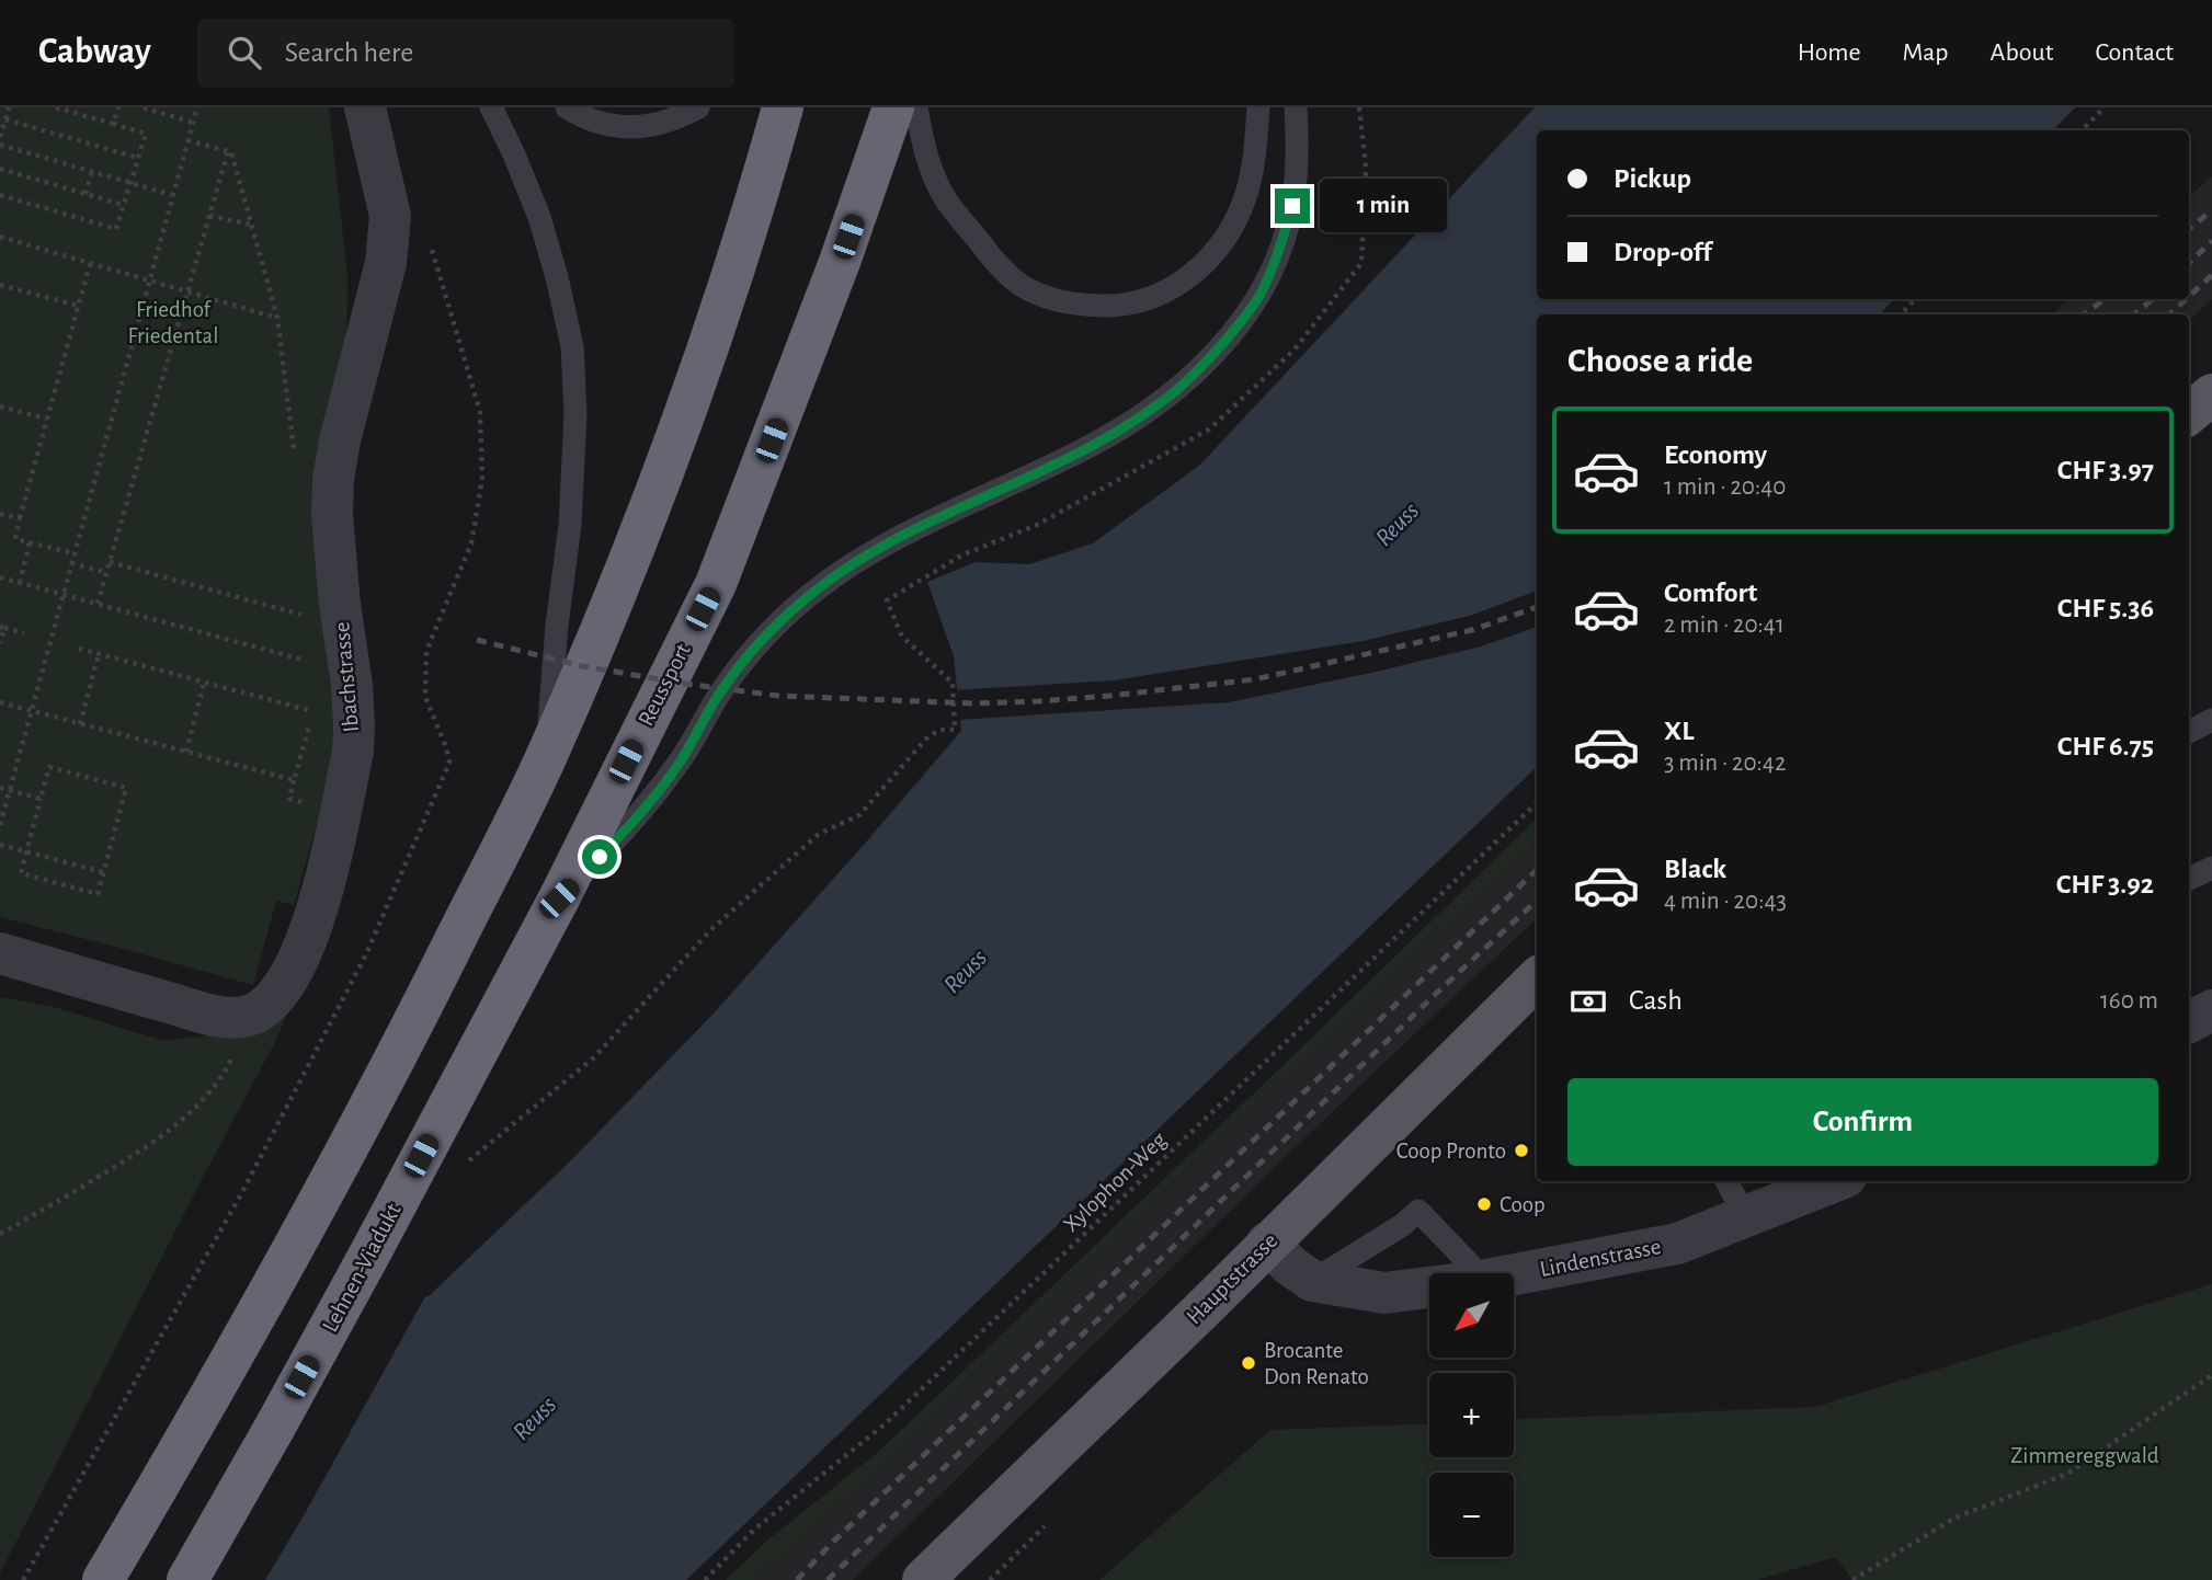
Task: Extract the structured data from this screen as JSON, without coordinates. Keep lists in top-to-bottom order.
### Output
{
  "streets": {
    "highway": ["Reussport", "Lehnen-Viadukt"],
    "main road": ["Hauptstrasse"],
    "street": ["Ibachstrasse", "Lindenstrasse"],
    "path": ["Xylophon-Weg"]
  },
  "crossings": [
    ["Reussport", "Lehnen-Viadukt"],
    ["Lindenstrasse", "Hauptstrasse"]
  ],
  "water": ["Reuss"],
  "parks": ["Friedhof Friedental", "Zimmereggwald"],
  "places": ["Coop Pronto", "Coop", "Brocante Don Renato"],
  "north": "bottom left",
  "page": {
    "header": "Cabway",
    "search": "Search here",
    "nav": [
      "Home",
      "Map",
      "About",
      "Contact"
    ],
    "banner": ["Pickup", "Drop-off"],
    "bubble": "1 min",
    "heading": "Choose a ride",
    "list": [
      {
        "name": "Economy",
        "note": "1 min · 20:40",
        "value": "CHF 3.97"
      },
      {
        "name": "Comfort",
        "note": "2 min · 20:41",
        "value": "CHF 5.36"
      },
      {
        "name": "XL",
        "note": "3 min · 20:42",
        "value": "CHF 6.75"
      },
      {
        "name": "Black",
        "note": "4 min · 20:43",
        "value": "CHF 3.92"
      }
    ],
    "pay": ["Cash", "160 m"],
    "buttons": "Confirm",
    "map_buttons": ["+", "−"]
  }
}
